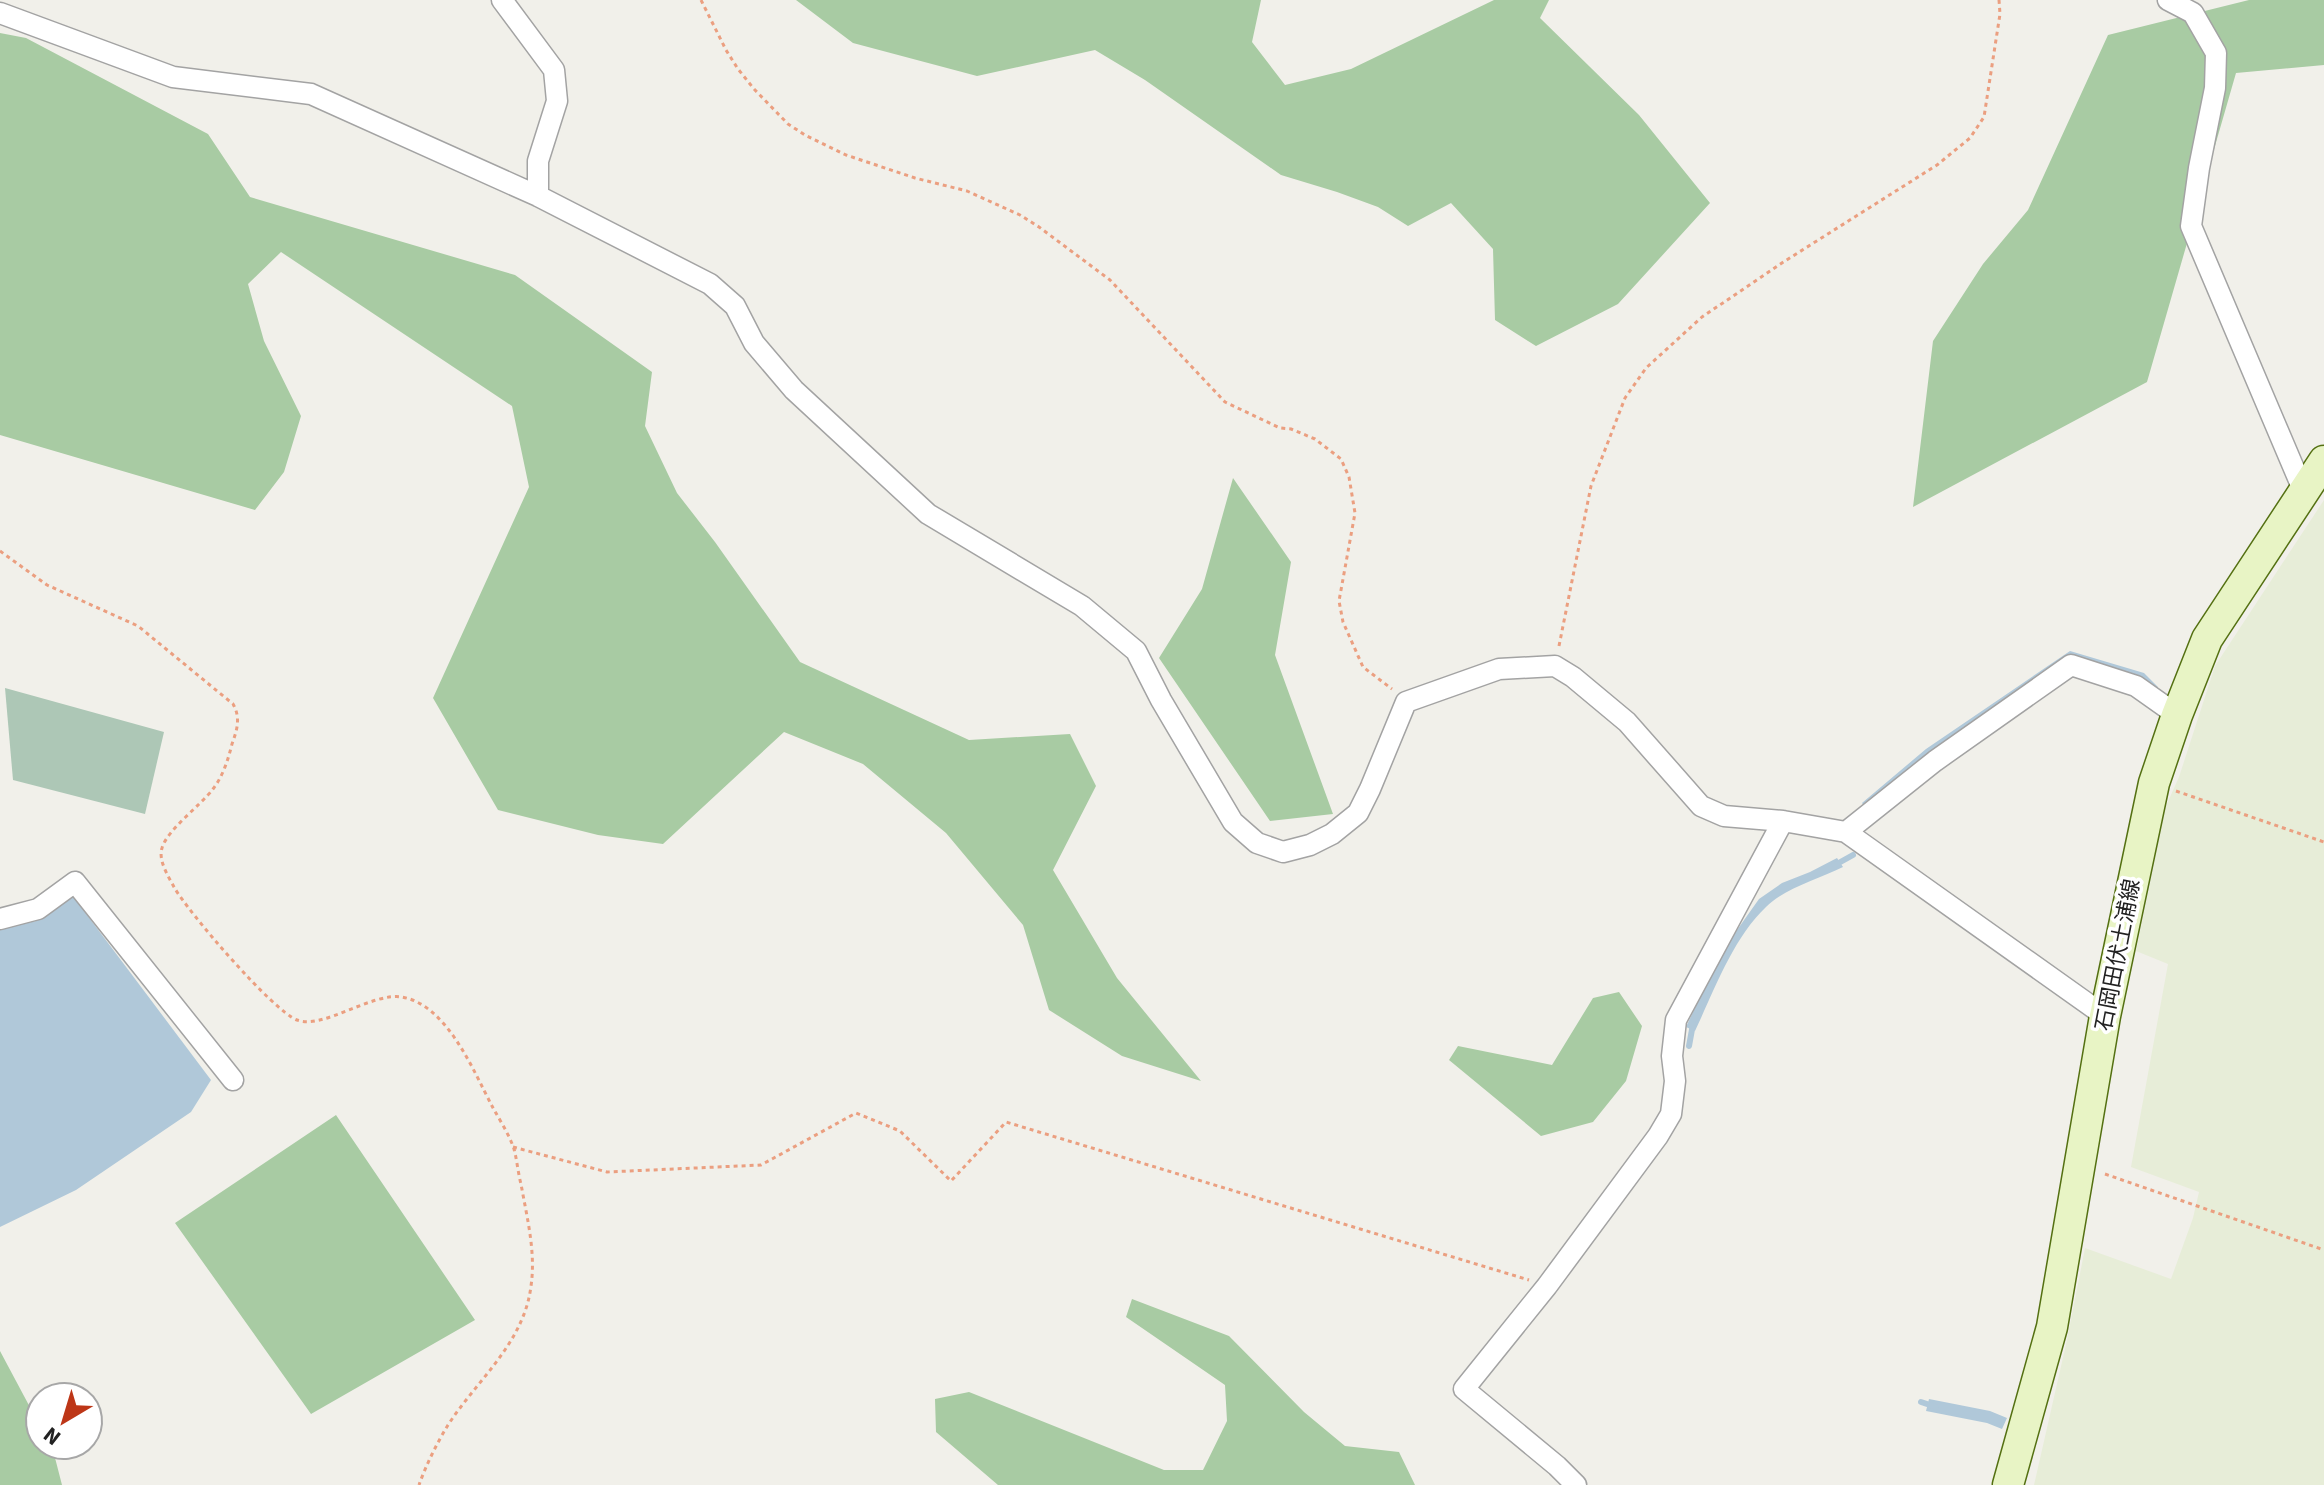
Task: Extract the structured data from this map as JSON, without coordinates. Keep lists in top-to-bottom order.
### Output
{
  "streets": {
    "main road": ["石岡田伏土浦線"]
  },
  "north": "bottom left"
}
